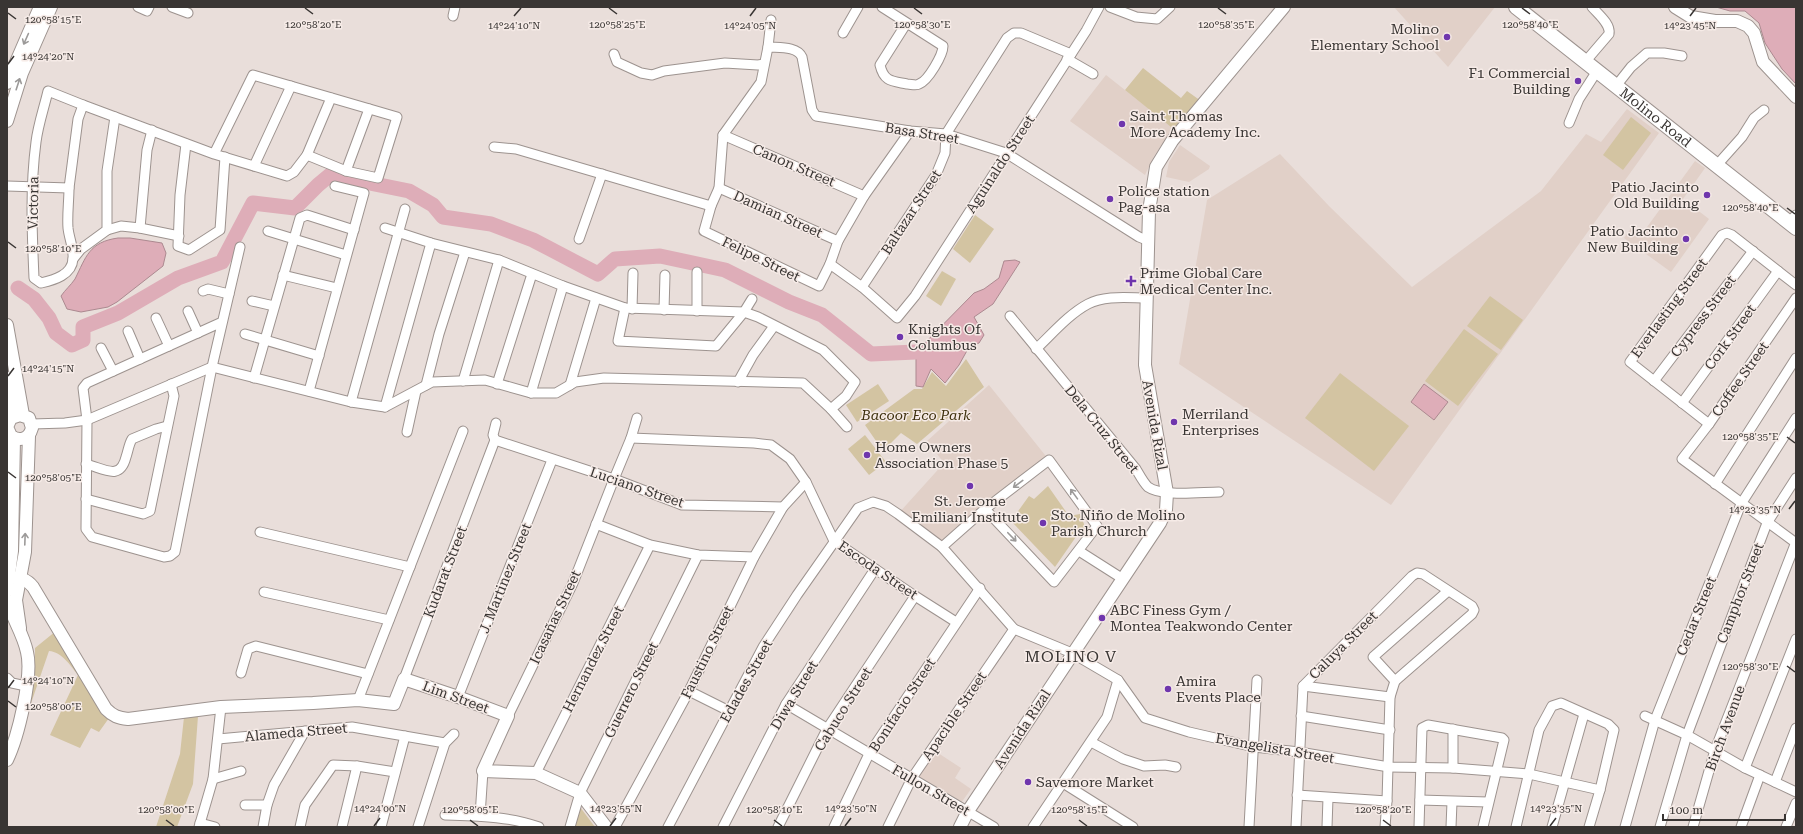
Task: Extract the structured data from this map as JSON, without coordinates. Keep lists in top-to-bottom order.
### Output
{
  "streets": {
    "main road": ["Molino Road"],
    "street": [
      "Basa Street",
      "Aguinaldo Street",
      "Canon Street",
      "Victoria",
      "Baltazar Street",
      "Damian Street",
      "Felipe Street",
      "Everlasting Street",
      "Cypress Street",
      "Cork Street",
      "Coffee Street",
      "Avenida Rizal",
      "Dela Cruz Street",
      "Luciano Street",
      "Escoda Street",
      "Kudarat Street",
      "J. Martinez Street",
      "Camphor Street",
      "Cedar Street",
      "Icasañas Street",
      "Caluya Street",
      "Faustino Street",
      "Hernandez Street",
      "Edades Street",
      "Guerrero Street",
      "Diwa Street",
      "Lim Street",
      "Bonifacio Street",
      "Cabuco Street",
      "Apacible Street",
      "Birch Avenue",
      "Alameda Street",
      "Evangelista Street",
      "Fullon Street"
    ]
  },
  "crossings": [
    ["Basa Street", "Aguinaldo Street"],
    ["Basa Street", "Baltazar Street"],
    ["Basa Street", "Avenida Rizal"],
    ["Aguinaldo Street", "Baltazar Street"],
    ["Everlasting Street", "Cypress Street"],
    ["Everlasting Street", "Cork Street"],
    ["Everlasting Street", "Coffee Street"],
    ["Avenida Rizal", "Dela Cruz Street"],
    ["Avenida Rizal", "Evangelista Street"],
    ["Avenida Rizal", "Fullon Street"],
    ["Luciano Street", "Kudarat Street"],
    ["Luciano Street", "J. Martinez Street"],
    ["Luciano Street", "Icasañas Street"],
    ["Luciano Street", "Faustino Street"],
    ["Escoda Street", "Icasañas Street"],
    ["Escoda Street", "Faustino Street"],
    ["Escoda Street", "Edades Street"],
    ["Escoda Street", "Diwa Street"],
    ["Escoda Street", "Bonifacio Street"],
    ["Escoda Street", "Cabuco Street"],
    ["Escoda Street", "Evangelista Street"],
    ["Kudarat Street", "Lim Street"],
    ["J. Martinez Street", "Lim Street"],
    ["Icasañas Street", "Lim Street"],
    ["Caluya Street", "Evangelista Street"],
    ["Edades Street", "Evangelista Street"],
    ["Diwa Street", "Fullon Street"],
    ["Bonifacio Street", "Evangelista Street"],
    ["Bonifacio Street", "Fullon Street"],
    ["Cabuco Street", "Fullon Street"],
    ["Apacible Street", "Evangelista Street"],
    ["Apacible Street", "Fullon Street"]
  ],
  "districts": ["MOLINO V"],
  "parks": ["Bacoor Eco Park"],
  "places": {
    "other": [
      "Molino Elementary School",
      "F1 Commercial Building",
      "Saint Thomas More Academy Inc.",
      "Patio Jacinto Old Building",
      "Police station Pag-asa",
      "Patio Jacinto New Building",
      "Knights Of Columbus",
      "Merriland Enterprises",
      "Home Owners Association Phase 5",
      "St. Jerome Emiliani Institute",
      "Sto. Niño de Molino Parish Church",
      "ABC Finess Gym / Montea Teakwondo Center",
      "Amira Events Place",
      "Savemore Market"
    ],
    "health": ["Prime Global Care Medical Center Inc."]
  },
  "scale_bar": "100 m",
  "coordinates": [
    "120°58'15\"E",
    "120°58'20\"E",
    "120°58'25\"E",
    "120°58'30\"E",
    "120°58'35\"E",
    "120°58'40\"E",
    "14°24'10\"N",
    "14°24'05\"N",
    "14°23'45\"N",
    "14°24'20\"N",
    "120°58'10\"E",
    "14°24'15\"N",
    "120°58'05\"E",
    "14°23'35\"N",
    "120°58'00\"E",
    "14°24'00\"N",
    "14°23'55\"N",
    "14°23'50\"N"
  ]
}
